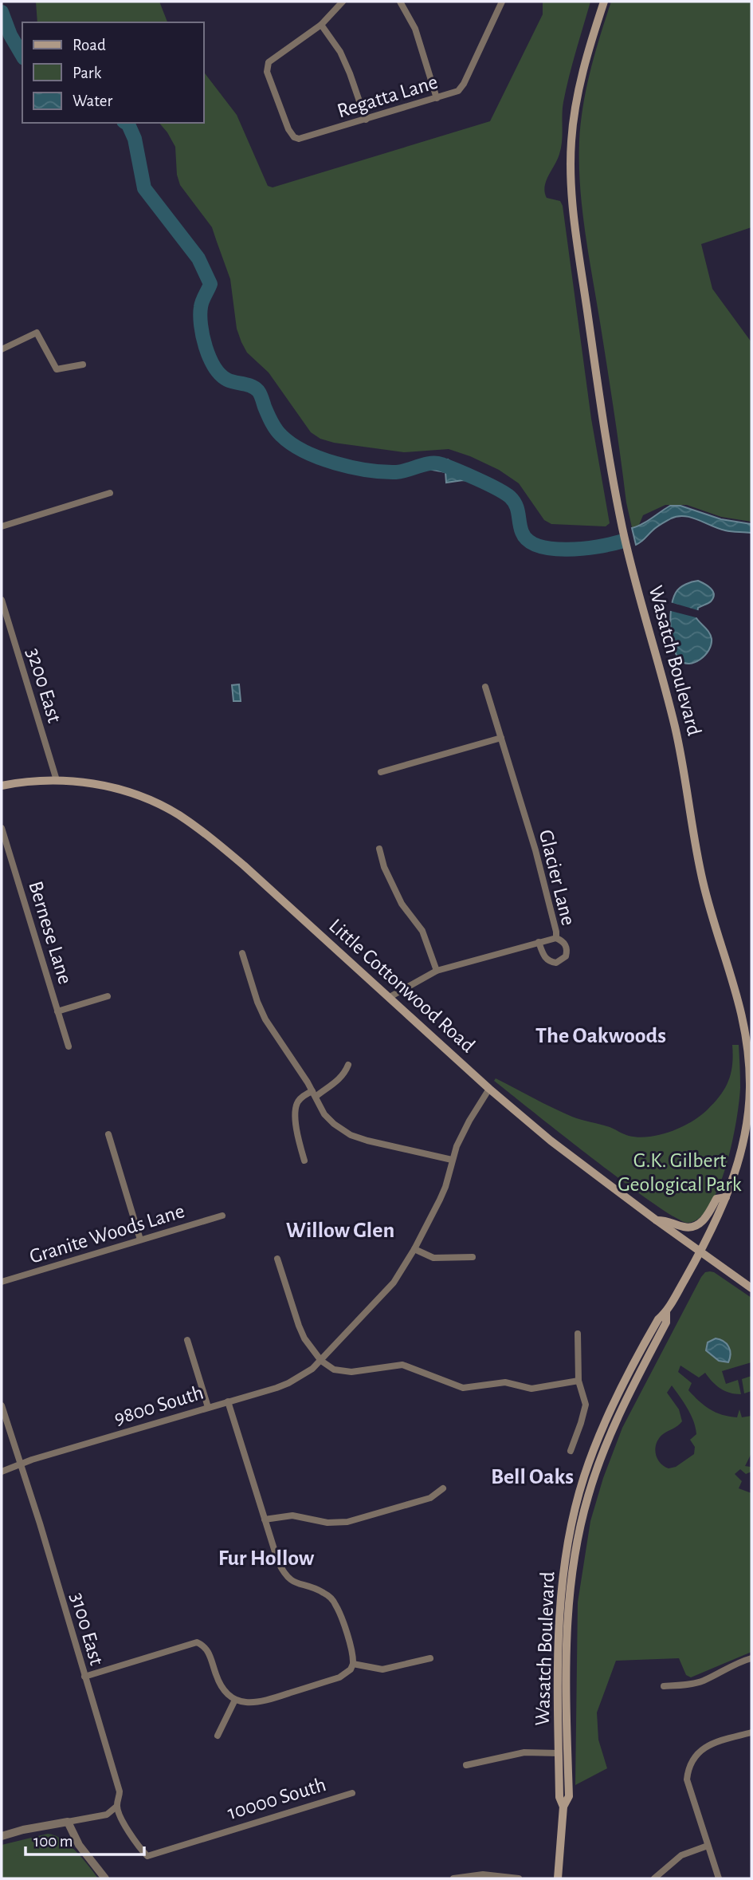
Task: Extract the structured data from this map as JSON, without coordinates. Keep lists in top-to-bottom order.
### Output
{
  "streets": {
    "main road": ["Wasatch Boulevard", "Little Cottonwood Road"],
    "street": [
      "Regatta Lane",
      "3200 East",
      "Glacier Lane",
      "Bernese Lane",
      "Granite Woods Lane",
      "9800 South",
      "3100 East",
      "10000 South"
    ]
  },
  "crossings": [
    ["Wasatch Boulevard", "Little Cottonwood Road"],
    ["3200 East", "Little Cottonwood Road"],
    ["Glacier Lane", "Little Cottonwood Road"],
    ["Little Cottonwood Road", "9800 South"],
    ["9800 South", "3100 East"],
    ["3100 East", "10000 South"]
  ],
  "districts": [
    "The Oakwoods",
    "Willow Glen",
    "Bell Oaks",
    "Fur Hollow"
  ],
  "parks": ["G.K. Gilbert Geological Park"],
  "legend": ["Road", "Park", "Water"],
  "scale_bar": "100 m"
}
